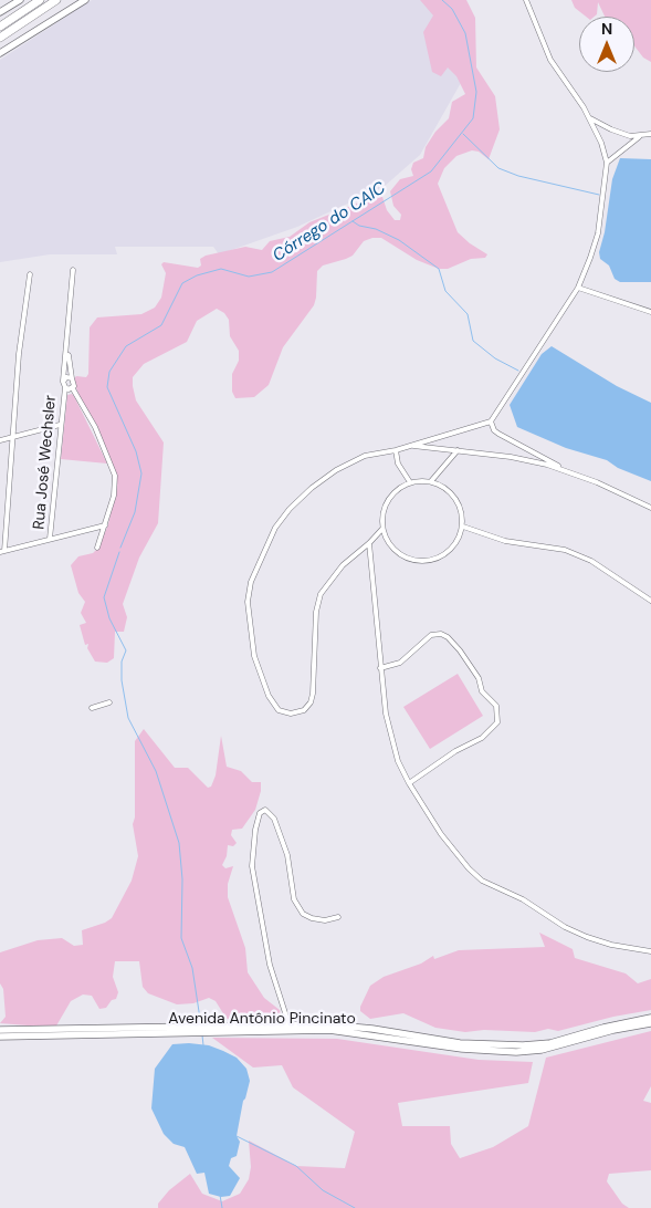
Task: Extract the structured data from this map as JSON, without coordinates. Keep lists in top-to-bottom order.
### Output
{
  "streets": {
    "main road": ["Avenida Antônio Pincinato"],
    "street": ["Rua José Wechsler"]
  },
  "water": ["Córrego do CAIC"],
  "north": "top"
}
